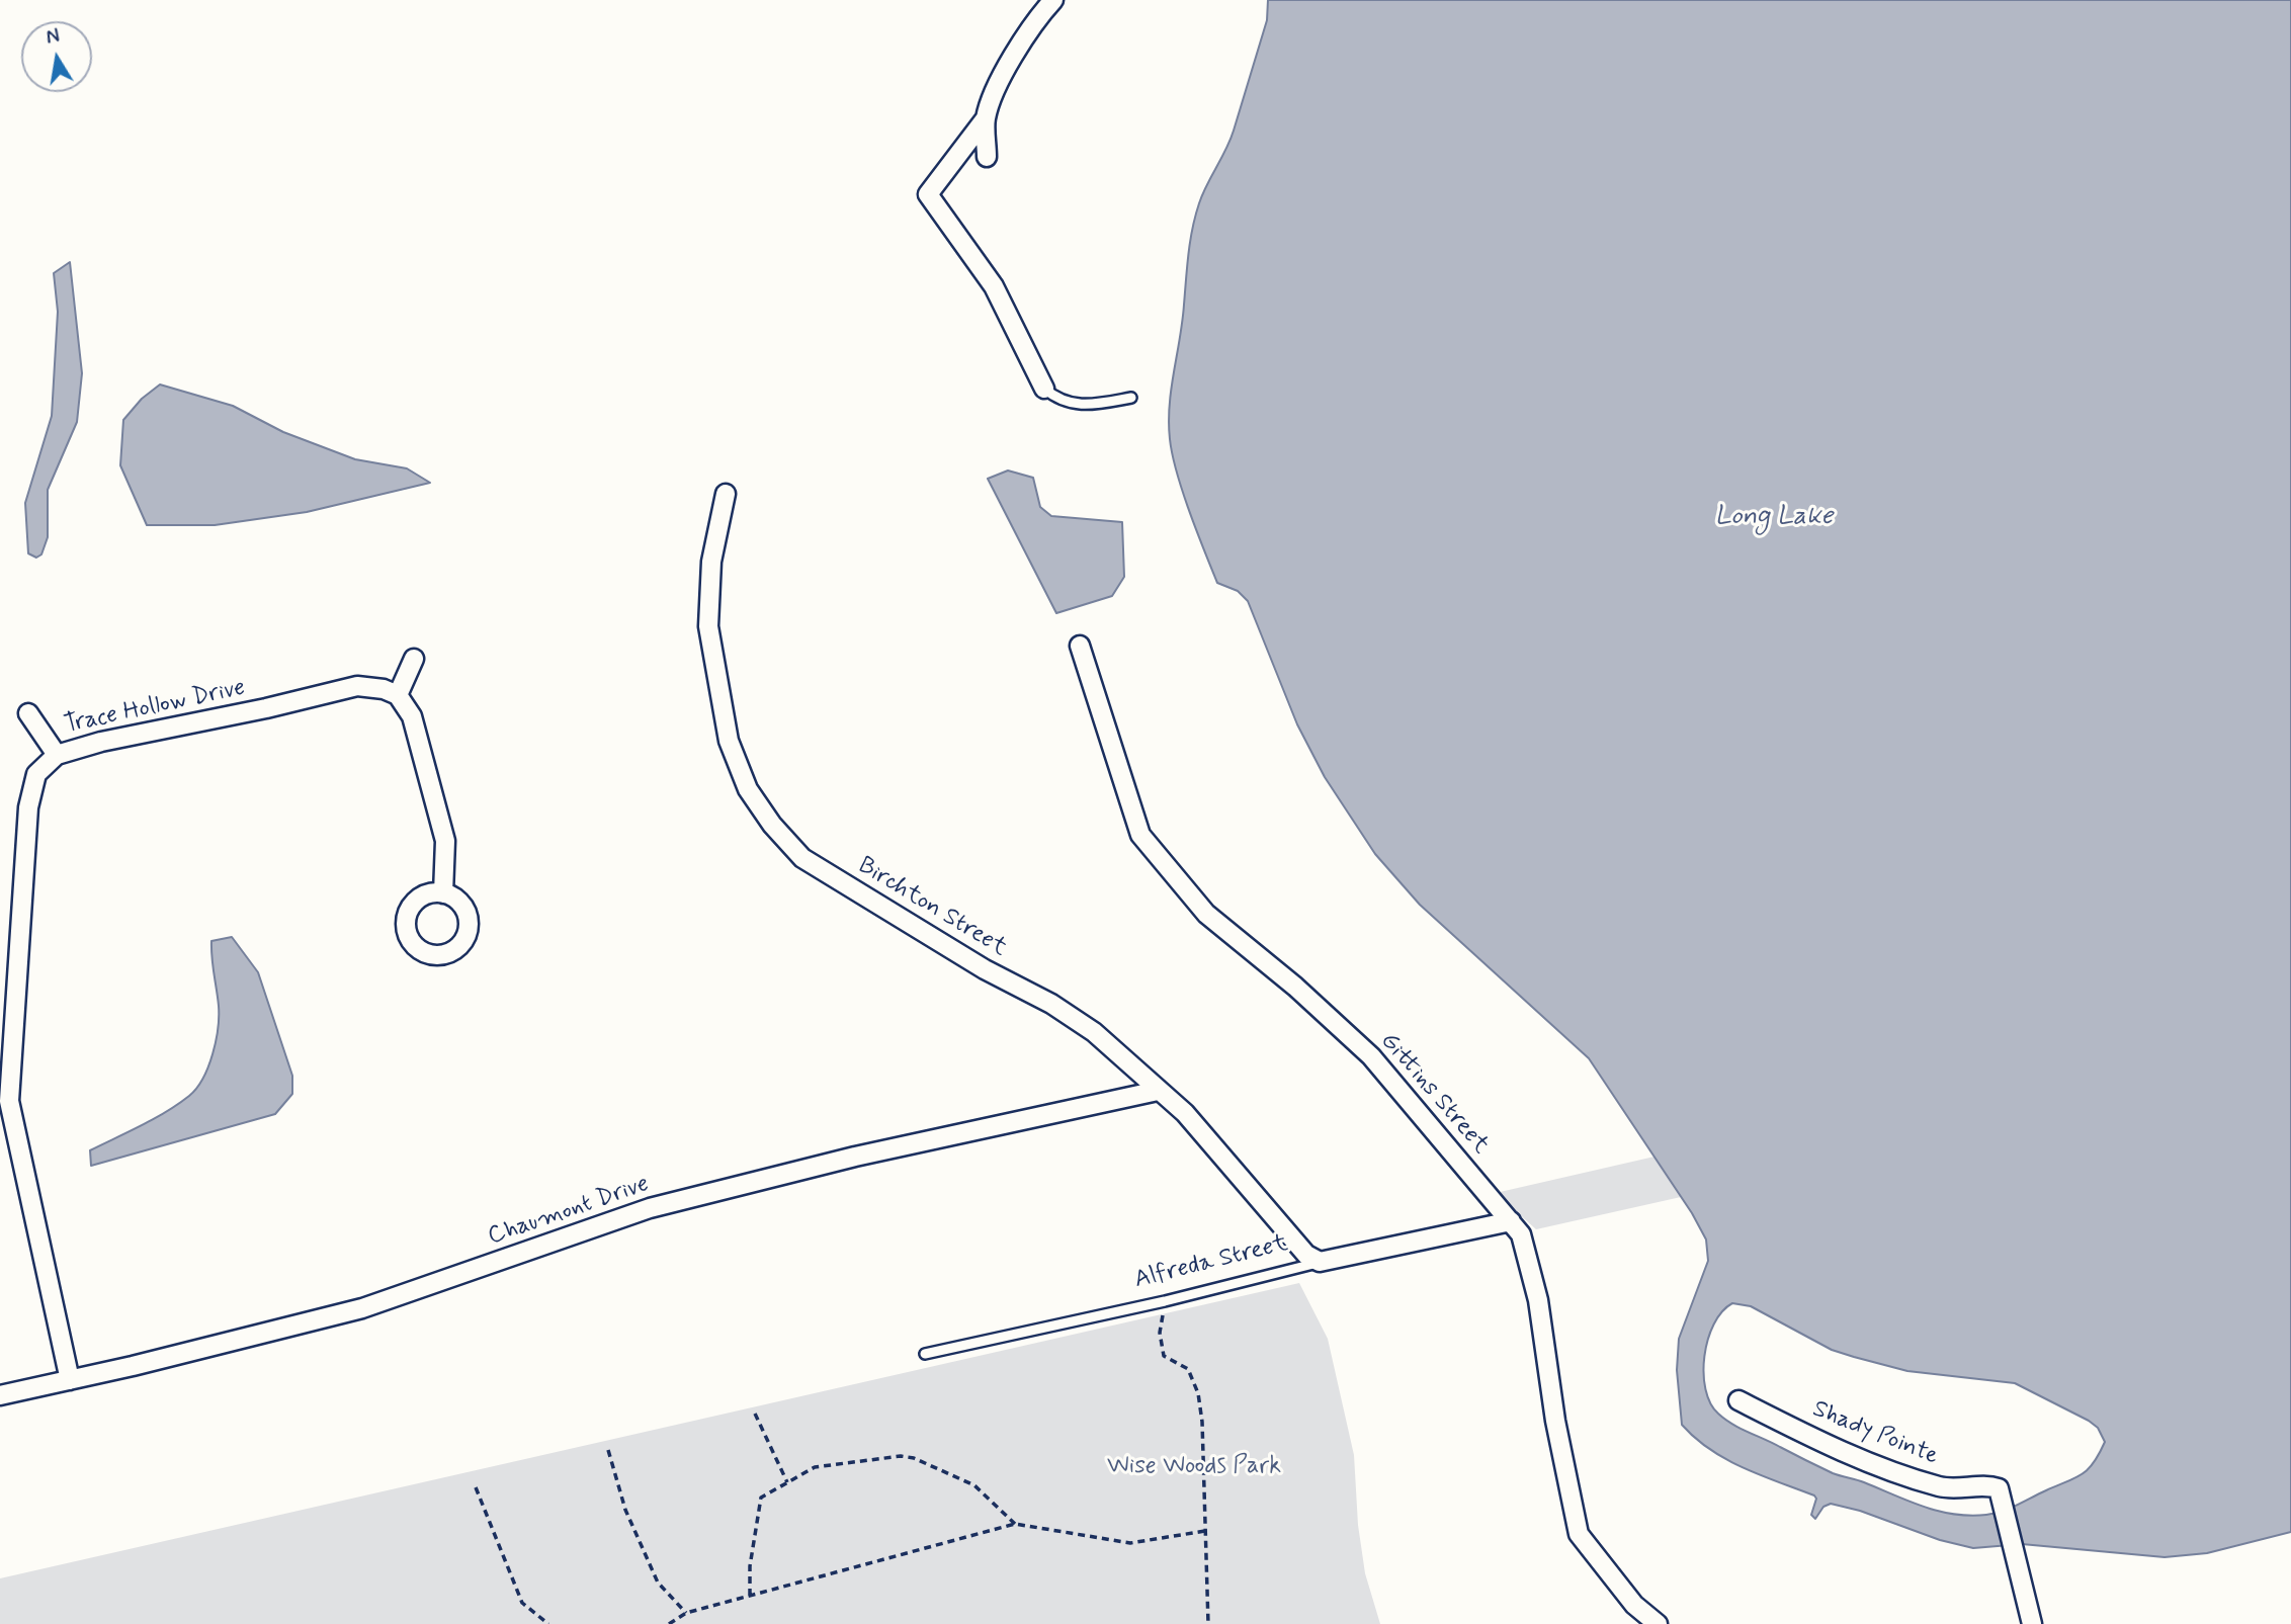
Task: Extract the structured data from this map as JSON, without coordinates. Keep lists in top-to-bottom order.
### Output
{
  "streets": {
    "street": [
      "Trace Hollow Drive",
      "Birchton Street",
      "Gittins Street",
      "Chaumont Drive",
      "Alfreda Street",
      "Shady Pointe"
    ]
  },
  "crossings": [
    ["Trace Hollow Drive", "Chaumont Drive"],
    ["Birchton Street", "Chaumont Drive"],
    ["Birchton Street", "Alfreda Street"],
    ["Gittins Street", "Alfreda Street"]
  ],
  "water": ["Long Lake"],
  "parks": ["Wise Woods Park"],
  "north": "top"
}
